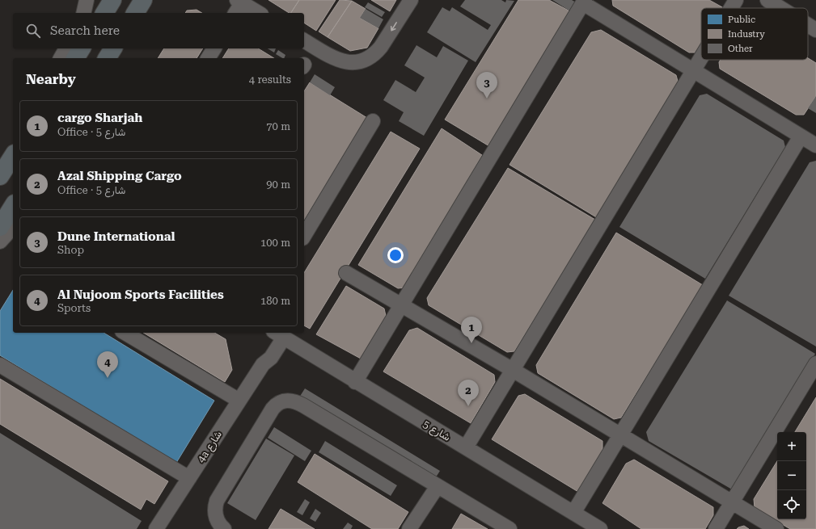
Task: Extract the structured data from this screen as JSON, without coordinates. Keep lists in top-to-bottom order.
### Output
{
  "streets": {
    "street": ["شارع 5", "4a شارع"]
  },
  "crossings": [
    ["شارع 5", "4a شارع"]
  ],
  "legend": ["Public", "Industry", "Other"],
  "page": {
    "search": "Search here",
    "heading": ["Nearby", "4 results"],
    "pins": [
      "3",
      "1",
      "4",
      "2"
    ],
    "list": [
      {
        "mark": "1",
        "name": "cargo Sharjah",
        "note": "Office · شارع 5",
        "value": "70 m"
      },
      {
        "mark": "2",
        "name": "Azal Shipping Cargo",
        "note": "Office · شارع 5",
        "value": "90 m"
      },
      {
        "mark": "3",
        "name": "Dune International",
        "note": "Shop",
        "value": "100 m"
      },
      {
        "mark": "4",
        "name": "Al Nujoom Sports Facilities",
        "note": "Sports",
        "value": "180 m"
      }
    ],
    "map_buttons": ["+", "−"]
  }
}
